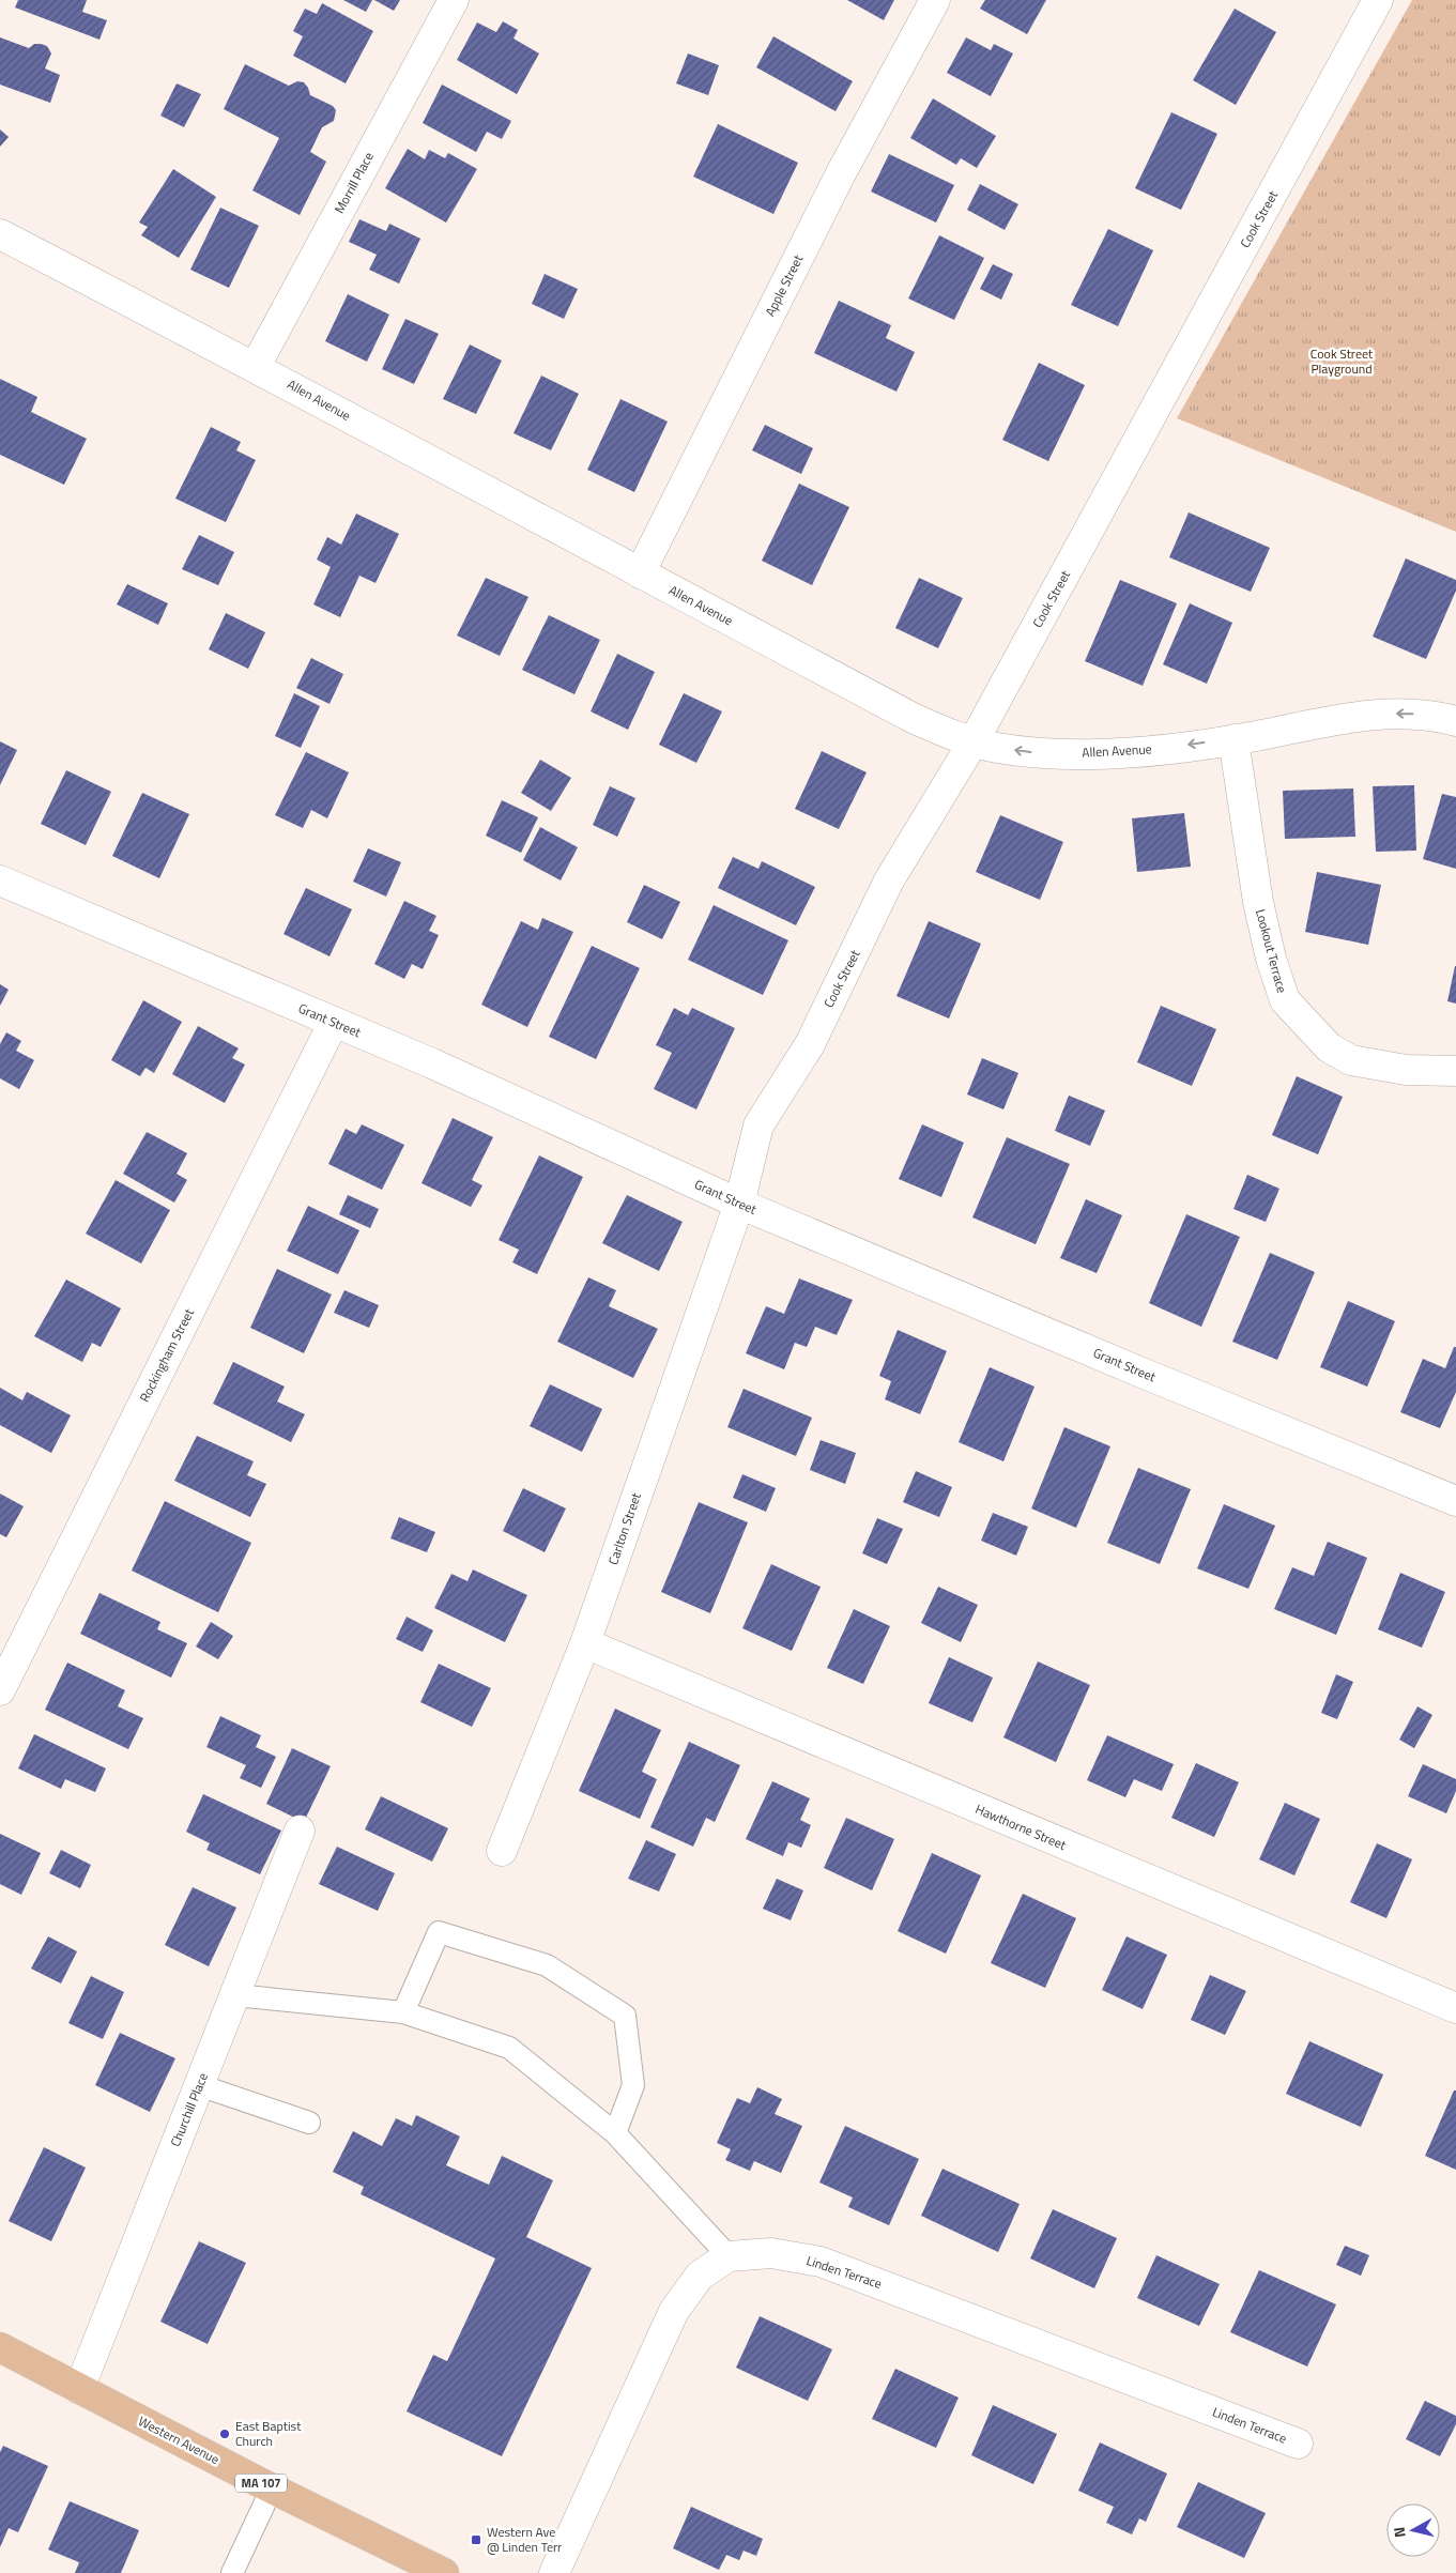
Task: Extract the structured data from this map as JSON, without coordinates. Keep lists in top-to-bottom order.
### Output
{
  "streets": {
    "main road": ["Western Avenue", "MA 107"],
    "street": [
      "Morrill Place",
      "Cook Street",
      "Apple Street",
      "Allen Avenue",
      "Lookout Terrace",
      "Grant Street",
      "Rockingham Street",
      "Carlton Street",
      "Hawthorne Street",
      "Churchill Place",
      "Linden Terrace"
    ]
  },
  "crossings": [
    ["Morrill Place", "Allen Avenue"],
    ["Cook Street", "Allen Avenue"],
    ["Cook Street", "Grant Street"],
    ["Cook Street", "Carlton Street"],
    ["Apple Street", "Allen Avenue"],
    ["Allen Avenue", "Lookout Terrace"],
    ["Grant Street", "Rockingham Street"],
    ["Grant Street", "Carlton Street"],
    ["Carlton Street", "Hawthorne Street"],
    ["Churchill Place", "Western Avenue"]
  ],
  "parks": ["Cook Street Playground"],
  "places": {
    "other": ["East Baptist Church"],
    "transit": ["Western Ave @ Linden Terr"]
  },
  "north": "left"
}
